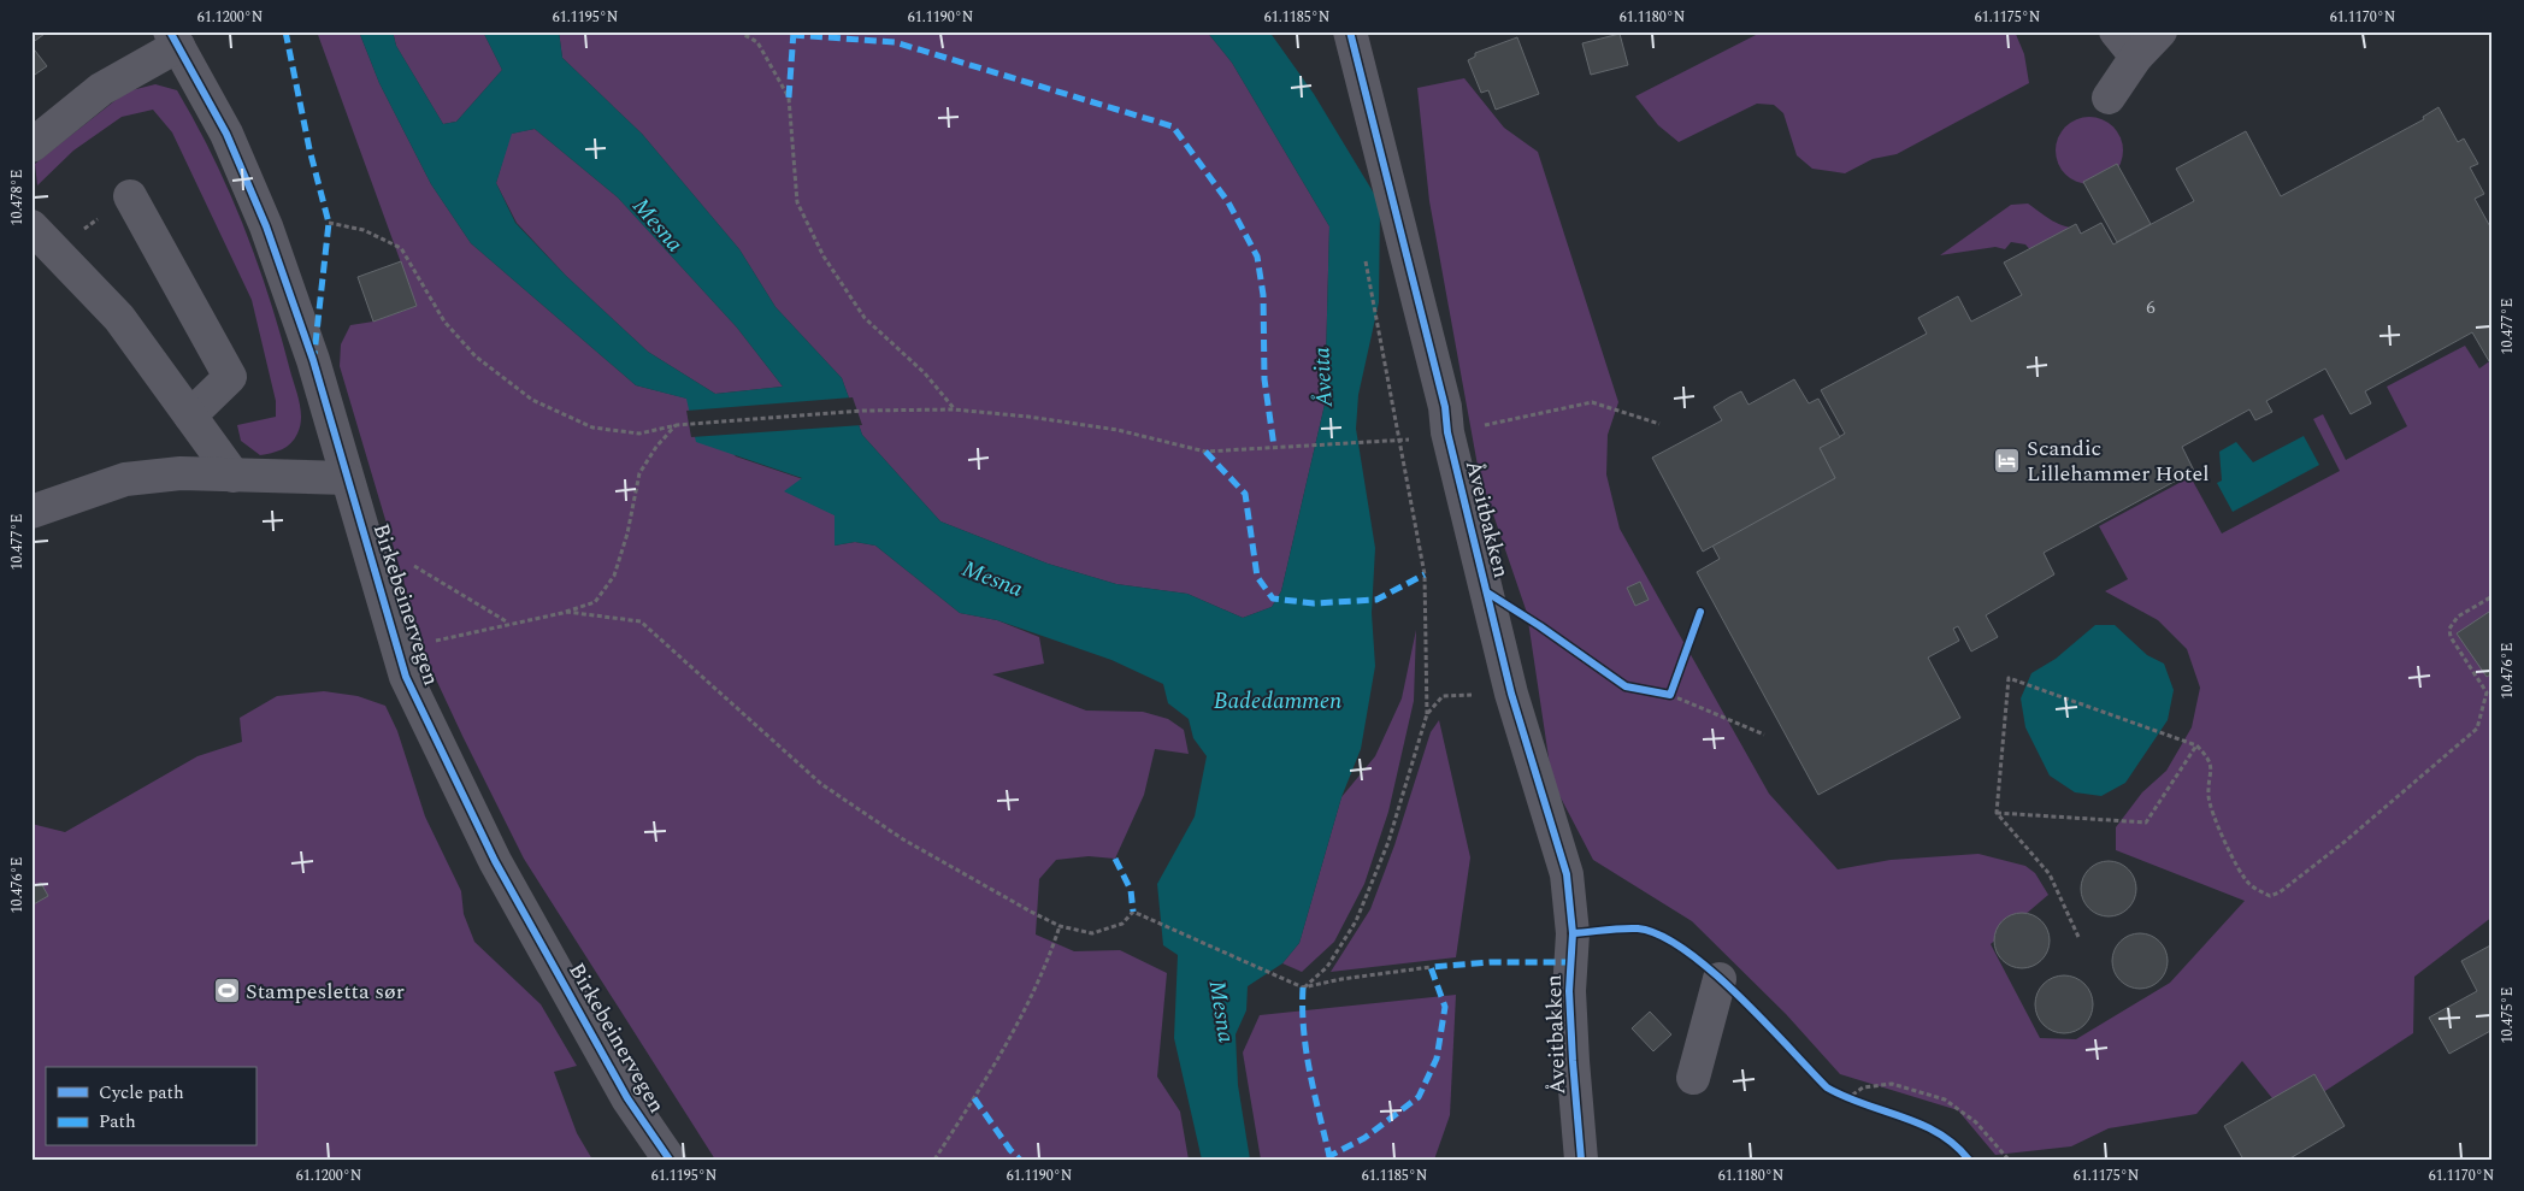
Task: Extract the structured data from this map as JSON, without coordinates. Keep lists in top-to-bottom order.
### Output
{
  "streets": {
    "street": ["Åveitbakken", "Birkebeinervegen"]
  },
  "water": ["Mesna", "Åveita", "Badedammen"],
  "places": {
    "hotel": ["Scandic Lillehammer Hotel"],
    "sports": ["Stampesletta sør"]
  },
  "house_numbers": ["6"],
  "legend": ["Cycle path", "Path"],
  "coordinates": [
    "61.1200°N",
    "61.1195°N",
    "61.1190°N",
    "61.1185°N",
    "61.1180°N",
    "61.1175°N",
    "61.1170°N",
    "10.478°E",
    "10.477°E",
    "10.476°E",
    "10.475°E"
  ]
}
